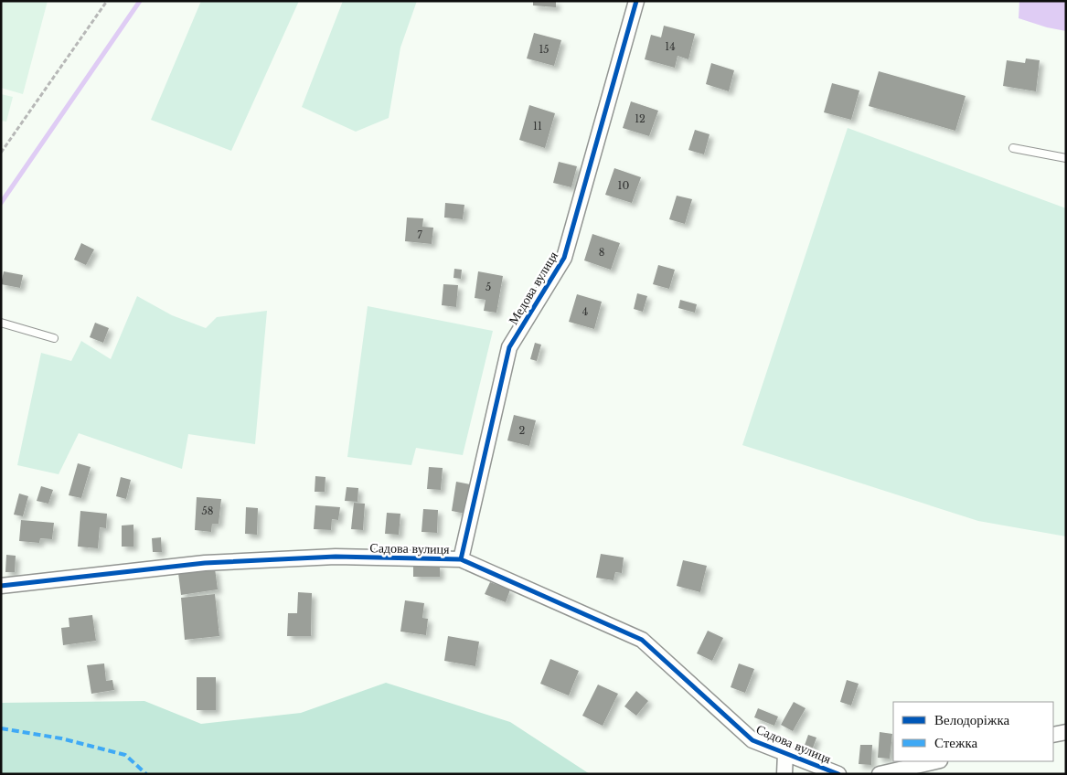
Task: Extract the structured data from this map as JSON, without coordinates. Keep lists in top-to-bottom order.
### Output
{
  "streets": {
    "street": ["Медова вулиця", "Садова вулиця"]
  },
  "crossings": [
    ["Медова вулиця", "Садова вулиця"]
  ],
  "house_numbers": [
    "14",
    "15",
    "12",
    "11",
    "10",
    "7",
    "8",
    "5",
    "4",
    "2",
    "58"
  ],
  "legend": ["Велодоріжка", "Стежка"]
}
